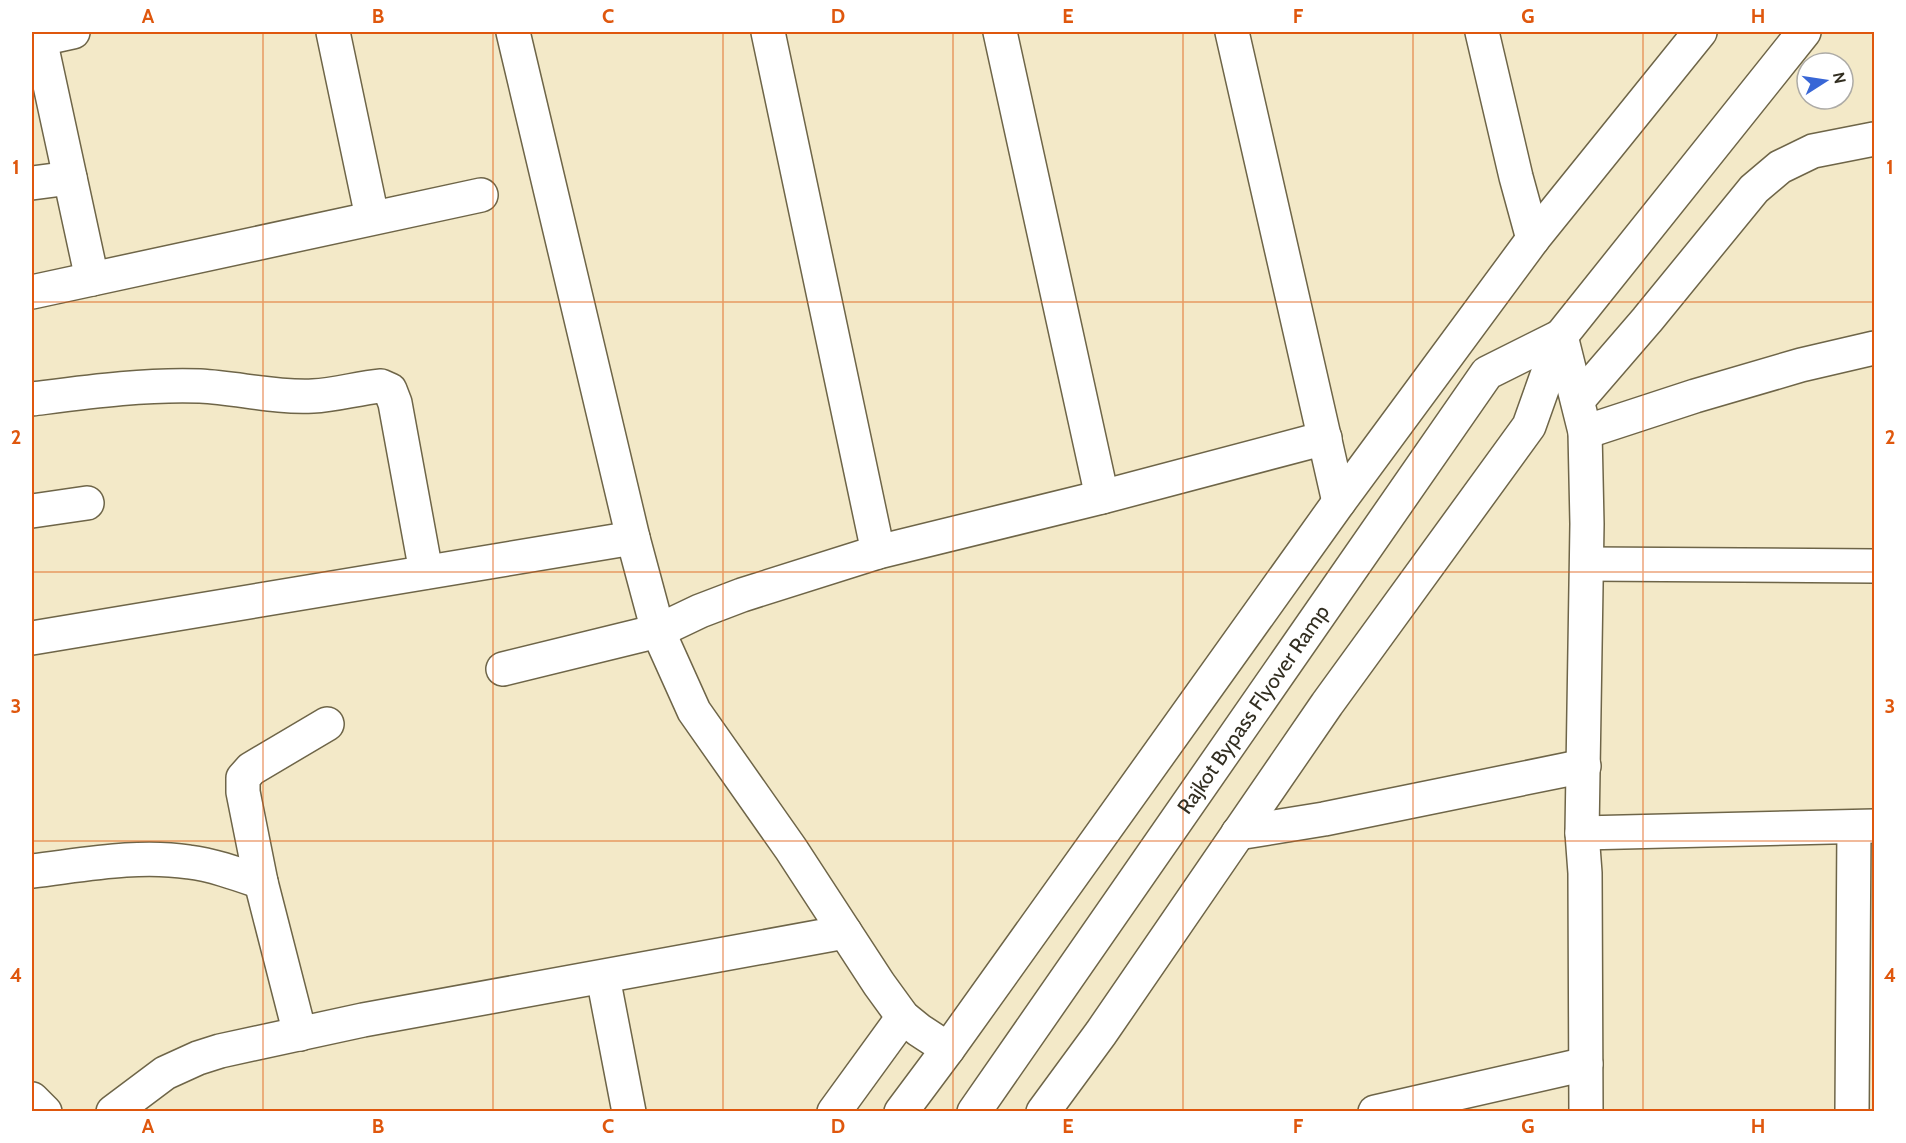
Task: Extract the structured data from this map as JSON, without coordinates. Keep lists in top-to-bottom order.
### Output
{
  "streets": {
    "main road": ["Rajkot Bypass Flyover Ramp"]
  },
  "north": "right",
  "grid": {
    "columns": [
      "A",
      "B",
      "C",
      "D",
      "E",
      "F",
      "G",
      "H"
    ],
    "rows": [
      "1",
      "2",
      "3",
      "4"
    ]
  }
}
